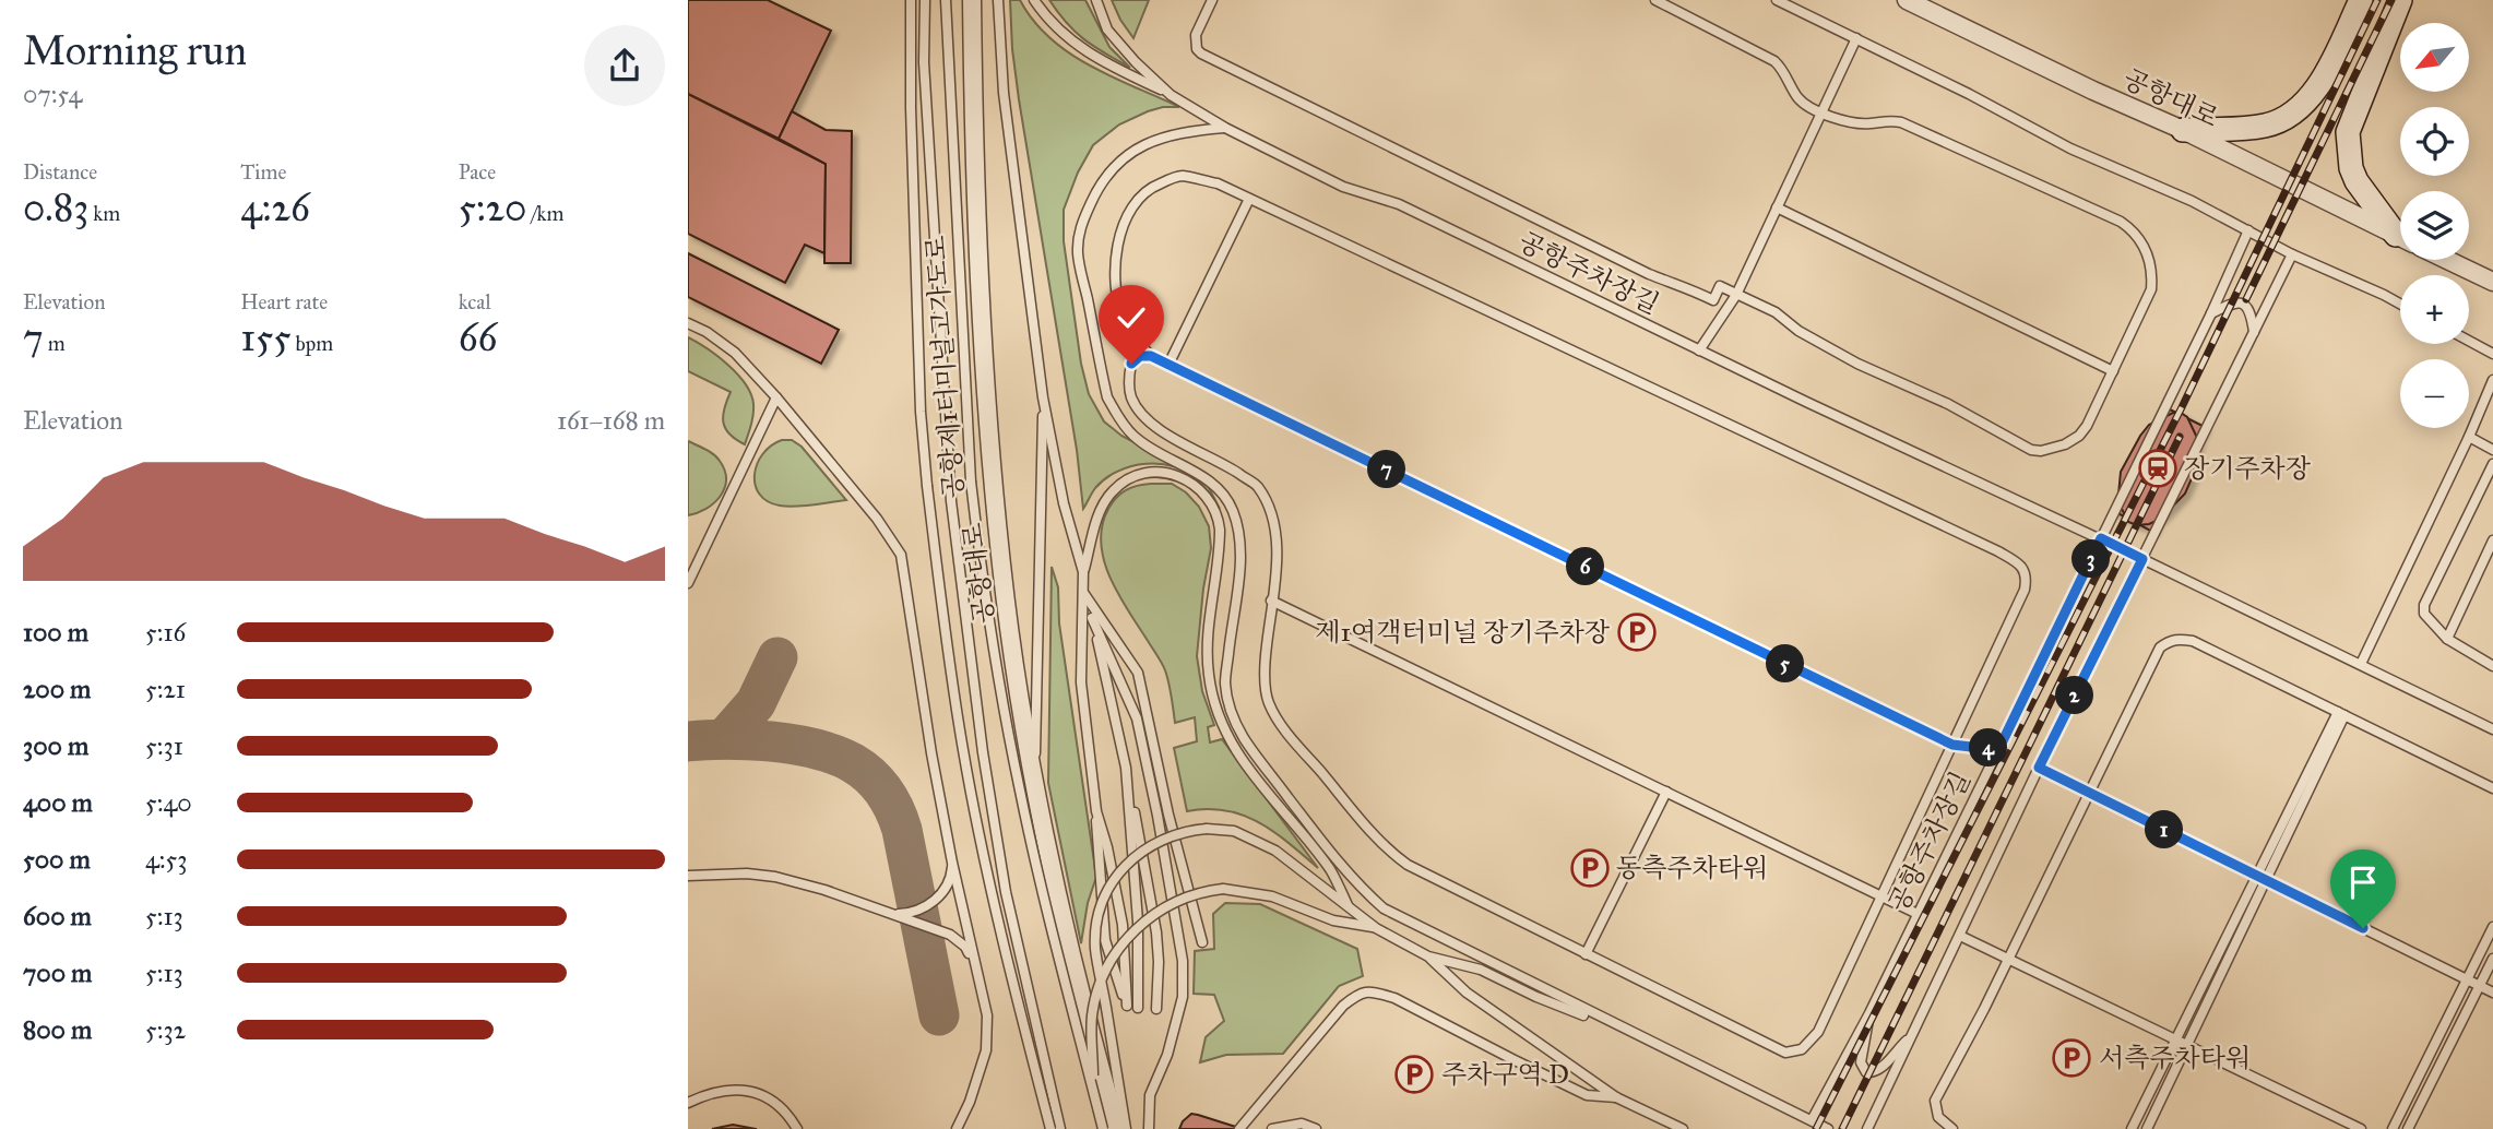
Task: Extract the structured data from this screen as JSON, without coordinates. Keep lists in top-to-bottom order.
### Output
{
  "streets": {
    "street": ["공항대로"],
    "lane": ["공항주차장길", "공항제1터미널고가도로"]
  },
  "places": {
    "station": ["장기주차장"],
    "parking": [
      "제1여객터미널 장기주차장",
      "동측주차타워",
      "서측주차타워",
      "주차구역 D"
    ]
  },
  "north": "bottom left",
  "page": {
    "heading": ["Morning run", "07:54"],
    "map_buttons": ["+", "−"],
    "stats": [
      ["Distance", "0.83 km"],
      ["Time", "4:26"],
      ["Pace", "5:20 /km"],
      ["Elevation", "7 m"],
      ["Heart rate", "155 bpm"],
      ["kcal", "66"]
    ],
    "chart": ["Elevation", "161–168 m"],
    "pins": [
      "7",
      "3",
      "6",
      "5",
      "2",
      "4",
      "1"
    ],
    "list": [
      {
        "name": "100 m",
        "note": "5:16"
      },
      {
        "name": "200 m",
        "note": "5:21"
      },
      {
        "name": "300 m",
        "note": "5:31"
      },
      {
        "name": "400 m",
        "note": "5:40"
      },
      {
        "name": "500 m",
        "note": "4:53"
      },
      {
        "name": "600 m",
        "note": "5:13"
      },
      {
        "name": "700 m",
        "note": "5:13"
      },
      {
        "name": "800 m",
        "note": "5:32"
      }
    ]
  }
}
